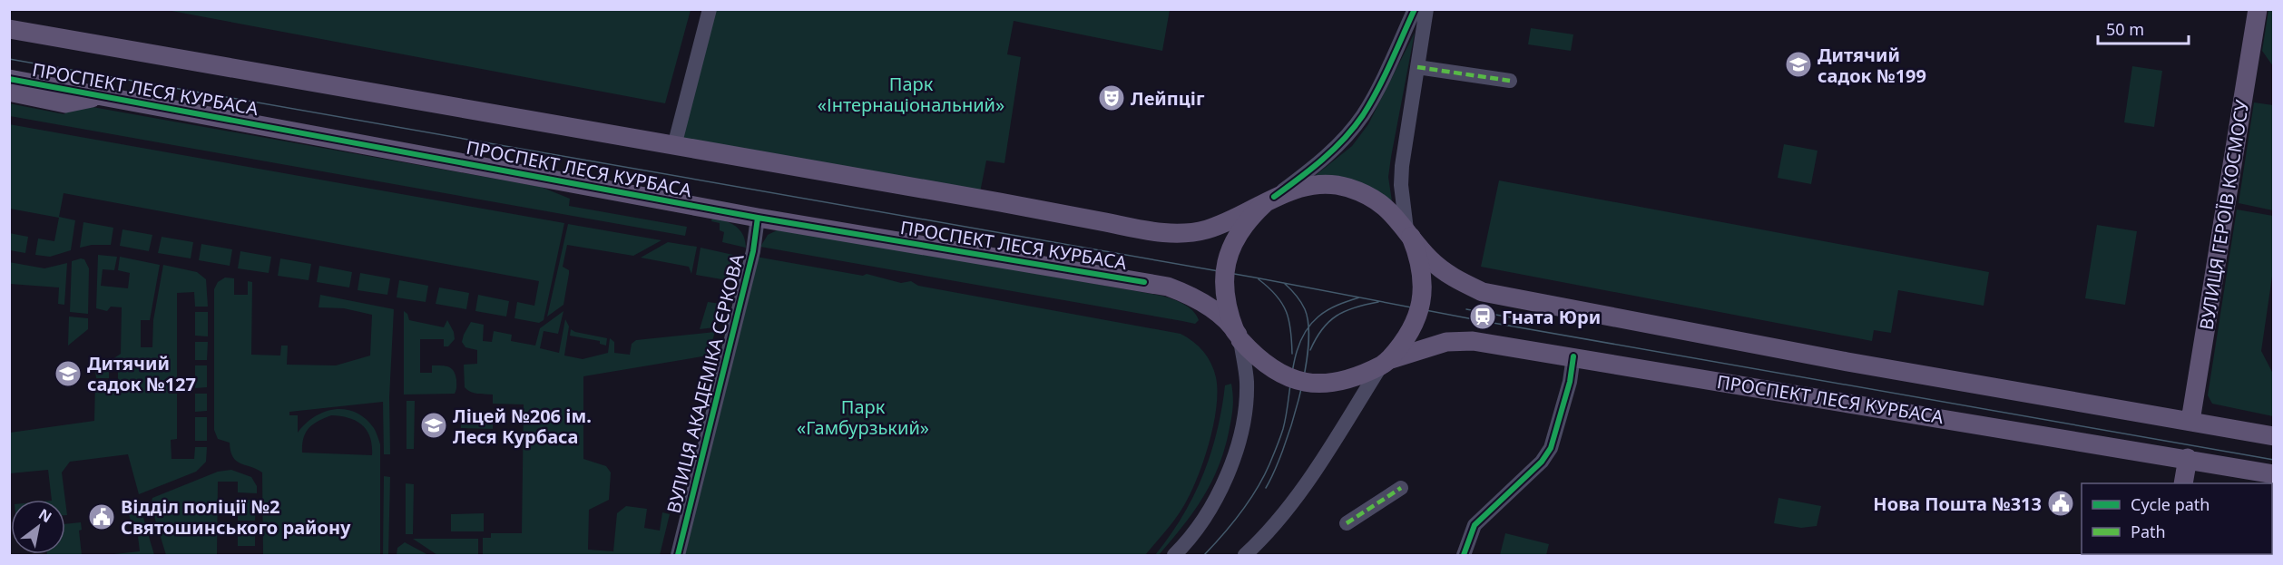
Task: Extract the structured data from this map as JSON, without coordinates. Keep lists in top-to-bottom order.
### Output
{
  "streets": {
    "main road": ["ПРОСПЕКТ ЛЕСЯ КУРБАСА", "ВУЛИЦЯ ГЕРОЇВ КОСМОСУ"],
    "street": ["ВУЛИЦЯ АКАДЕМІКА СЄРКОВА"]
  },
  "crossings": [
    ["ПРОСПЕКТ ЛЕСЯ КУРБАСА", "ВУЛИЦЯ АКАДЕМІКА СЄРКОВА"]
  ],
  "parks": ["Парк «Інтернаціональний»", "Парк «Гамбурзький»"],
  "places": {
    "school or university": ["Дитячий садок №199", "Дитячий садок №127", "Ліцей №206 ім. Леся Курбаса"],
    "theatre": ["Лейпціг"],
    "station": ["Гната Юри"],
    "public building": ["Нова Пошта №313", "Відділ поліції №2 Святошинського району"]
  },
  "legend": ["Cycle path", "Path"],
  "scale_bar": "50 m",
  "north": "top right"
}
